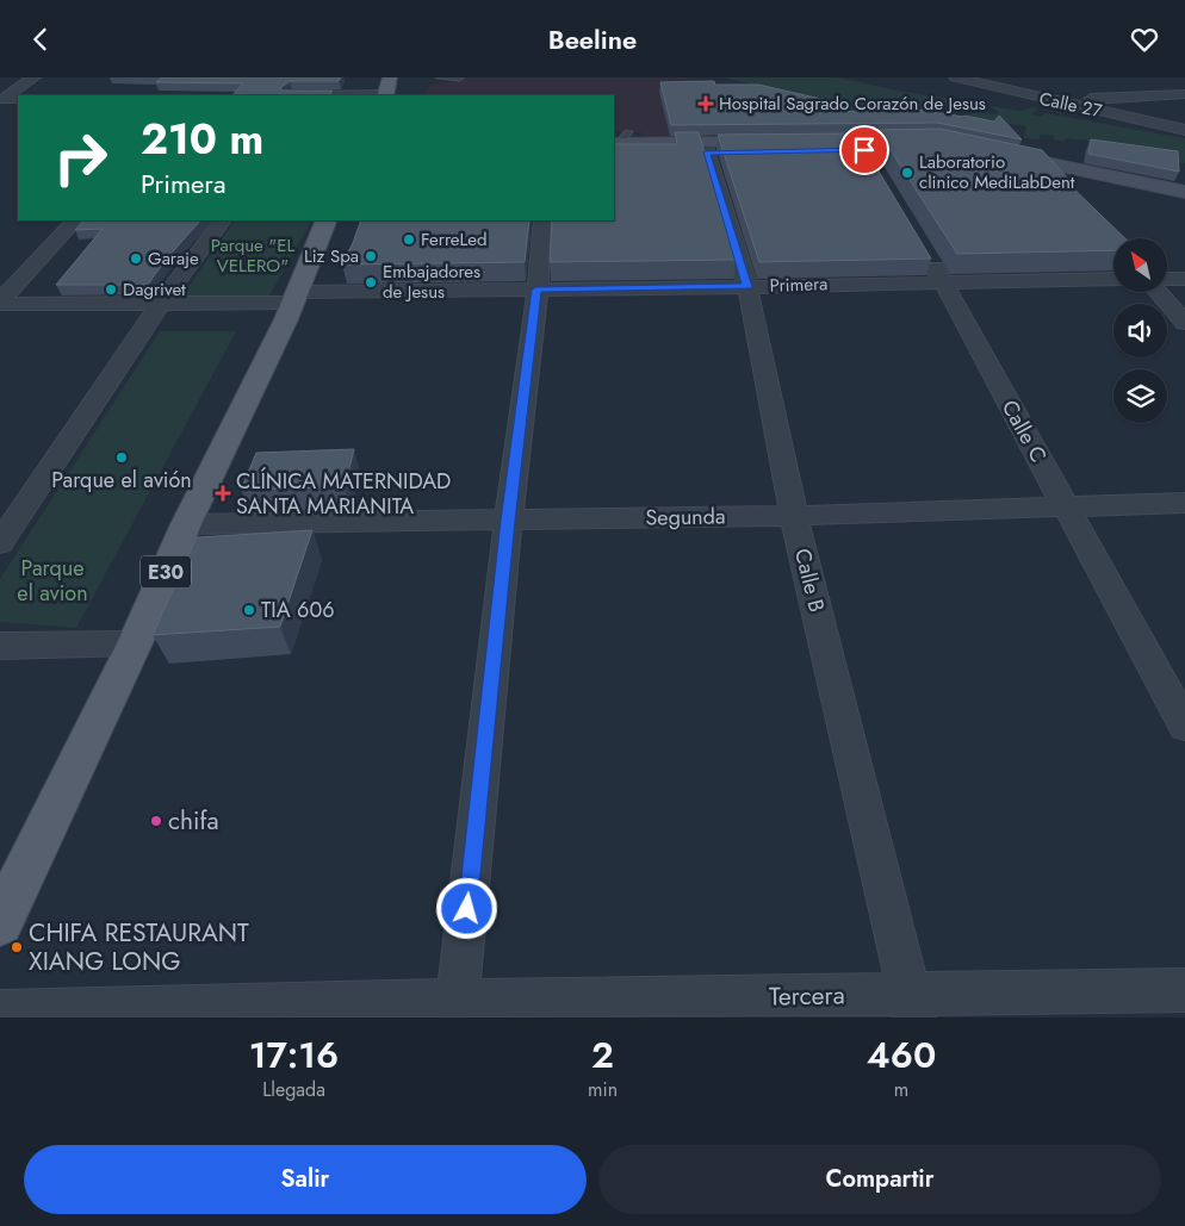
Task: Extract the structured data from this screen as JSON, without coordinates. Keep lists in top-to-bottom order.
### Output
{
  "streets": {
    "main road": ["E30"],
    "street": [
      "Calle 27",
      "Primera",
      "Calle C",
      "Segunda",
      "Calle B",
      "Tercera"
    ]
  },
  "crossings": [
    ["Primera", "Calle C"],
    ["Primera", "E30"],
    ["Primera", "Calle B"],
    ["Calle C", "Segunda"],
    ["Segunda", "E30"],
    ["Segunda", "Calle B"],
    ["Calle B", "Tercera"]
  ],
  "parks": ["Parque \"EL VELERO\"", "Parque el avion"],
  "places": {
    "health": ["Hospital Sagrado Corazón de Jesus", "CLÍNICA MATERNIDAD SANTA MARIANITA"],
    "other": [
      "Laboratorio clinico MediLabDent",
      "FerreLed",
      "Liz Spa",
      "Garaje",
      "Embajadores de Jesus",
      "Dagrivet",
      "Parque el avión",
      "TIA 606",
      "chifa",
      "CHIFA RESTAURANT XIANG LONG"
    ]
  },
  "north": "top left",
  "page": {
    "header": "Beeline",
    "turn": ["210 m", "Primera"],
    "eta": [
      "17:16",
      "Llegada",
      "2",
      "min",
      "460",
      "m"
    ],
    "buttons": ["Salir", "Compartir"]
  }
}
